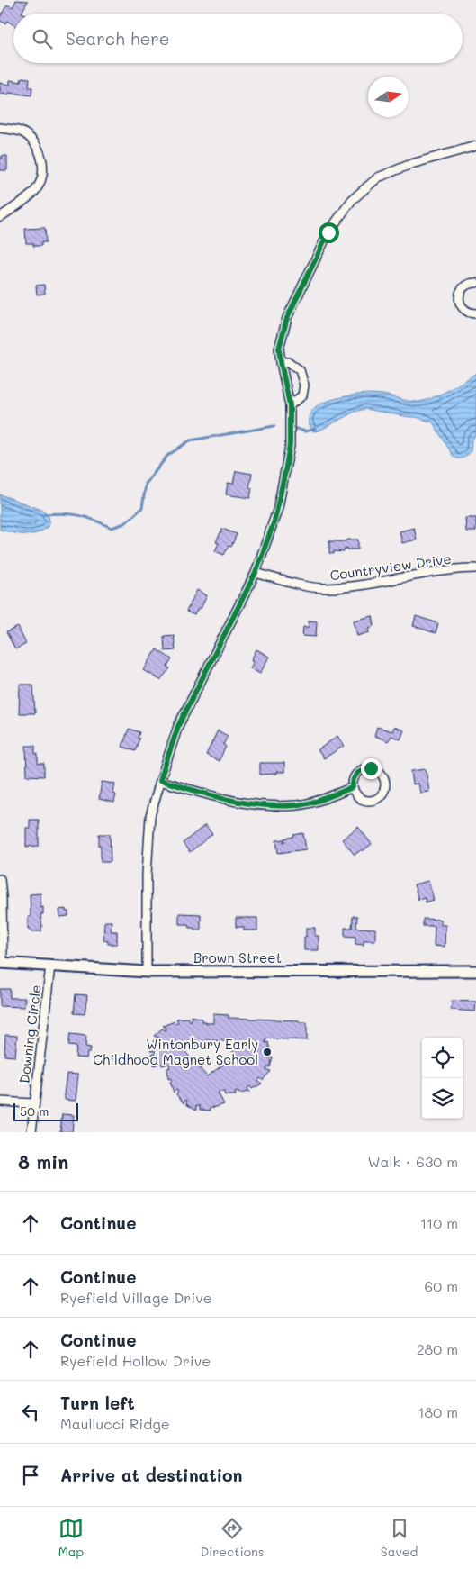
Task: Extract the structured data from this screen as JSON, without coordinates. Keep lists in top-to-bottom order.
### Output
{
  "streets": {
    "street": ["Countryview Drive", "Brown Street", "Downing Circle"]
  },
  "crossings": [
    ["Brown Street", "Downing Circle"]
  ],
  "places": ["Wintonbury Early Childhood Magnet School"],
  "scale_bar": "50 m",
  "north": "right",
  "page": {
    "search": "Search here",
    "scale": "50 m",
    "heading": ["8 min", "Walk · 630 m"],
    "list": [
      ["Continue", "110 m"],
      ["Continue", "Ryefield Village Drive", "60 m"],
      ["Continue", "Ryefield Hollow Drive", "280 m"],
      ["Turn left", "Maullucci Ridge", "180 m"],
      "Arrive at destination"
    ],
    "nav": ["Map", "Directions", "Saved"]
  }
}
